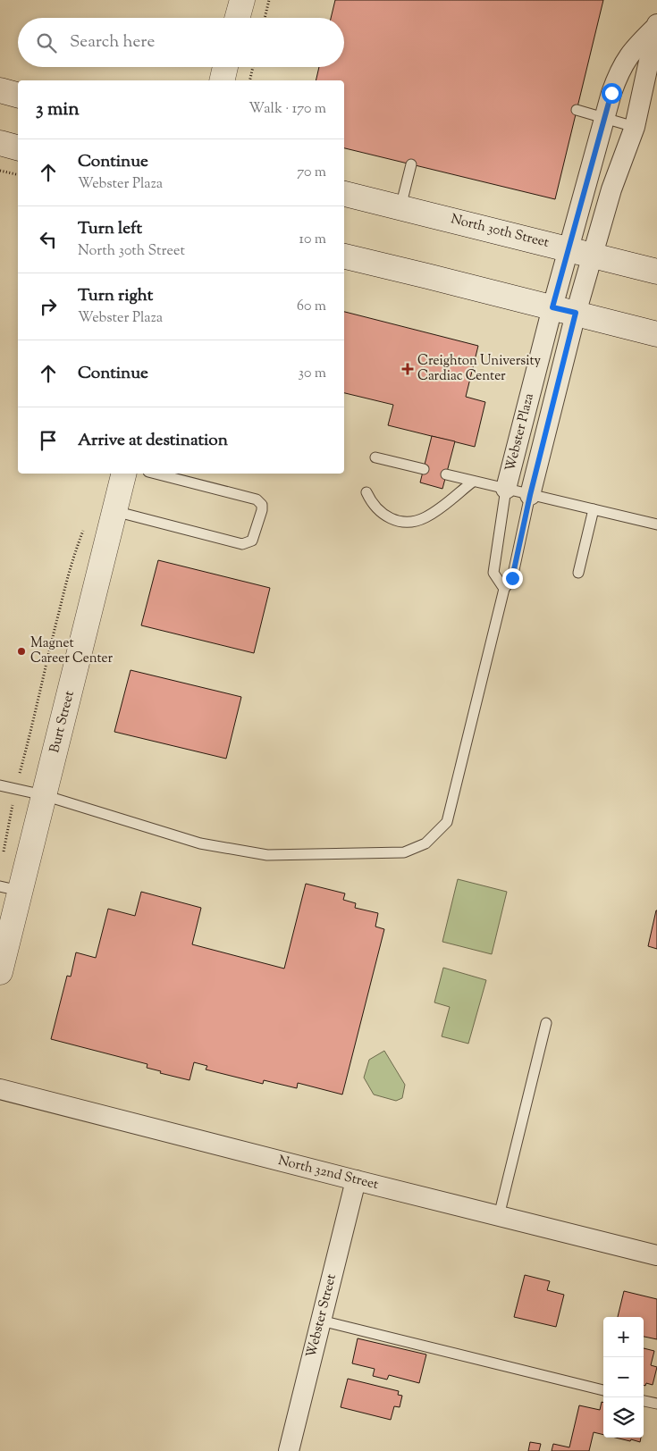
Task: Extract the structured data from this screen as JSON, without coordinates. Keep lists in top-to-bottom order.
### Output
{
  "streets": {
    "main road": ["North 30th Street", "Burt Street"],
    "street": ["Webster Plaza", "North 32nd Street", "Webster Street"]
  },
  "crossings": [
    ["North 30th Street", "Webster Plaza"],
    ["North 32nd Street", "Webster Street"]
  ],
  "places": {
    "health": ["Creighton University Cardiac Center"],
    "other": ["Magnet Career Center"]
  },
  "page": {
    "search": "Search here",
    "heading": ["3 min", "Walk · 170 m"],
    "list": [
      ["Continue", "Webster Plaza", "70 m"],
      ["Turn left", "North 30th Street", "10 m"],
      ["Turn right", "Webster Plaza", "60 m"],
      ["Continue", "30 m"],
      "Arrive at destination"
    ],
    "map_buttons": ["+", "−"]
  }
}
